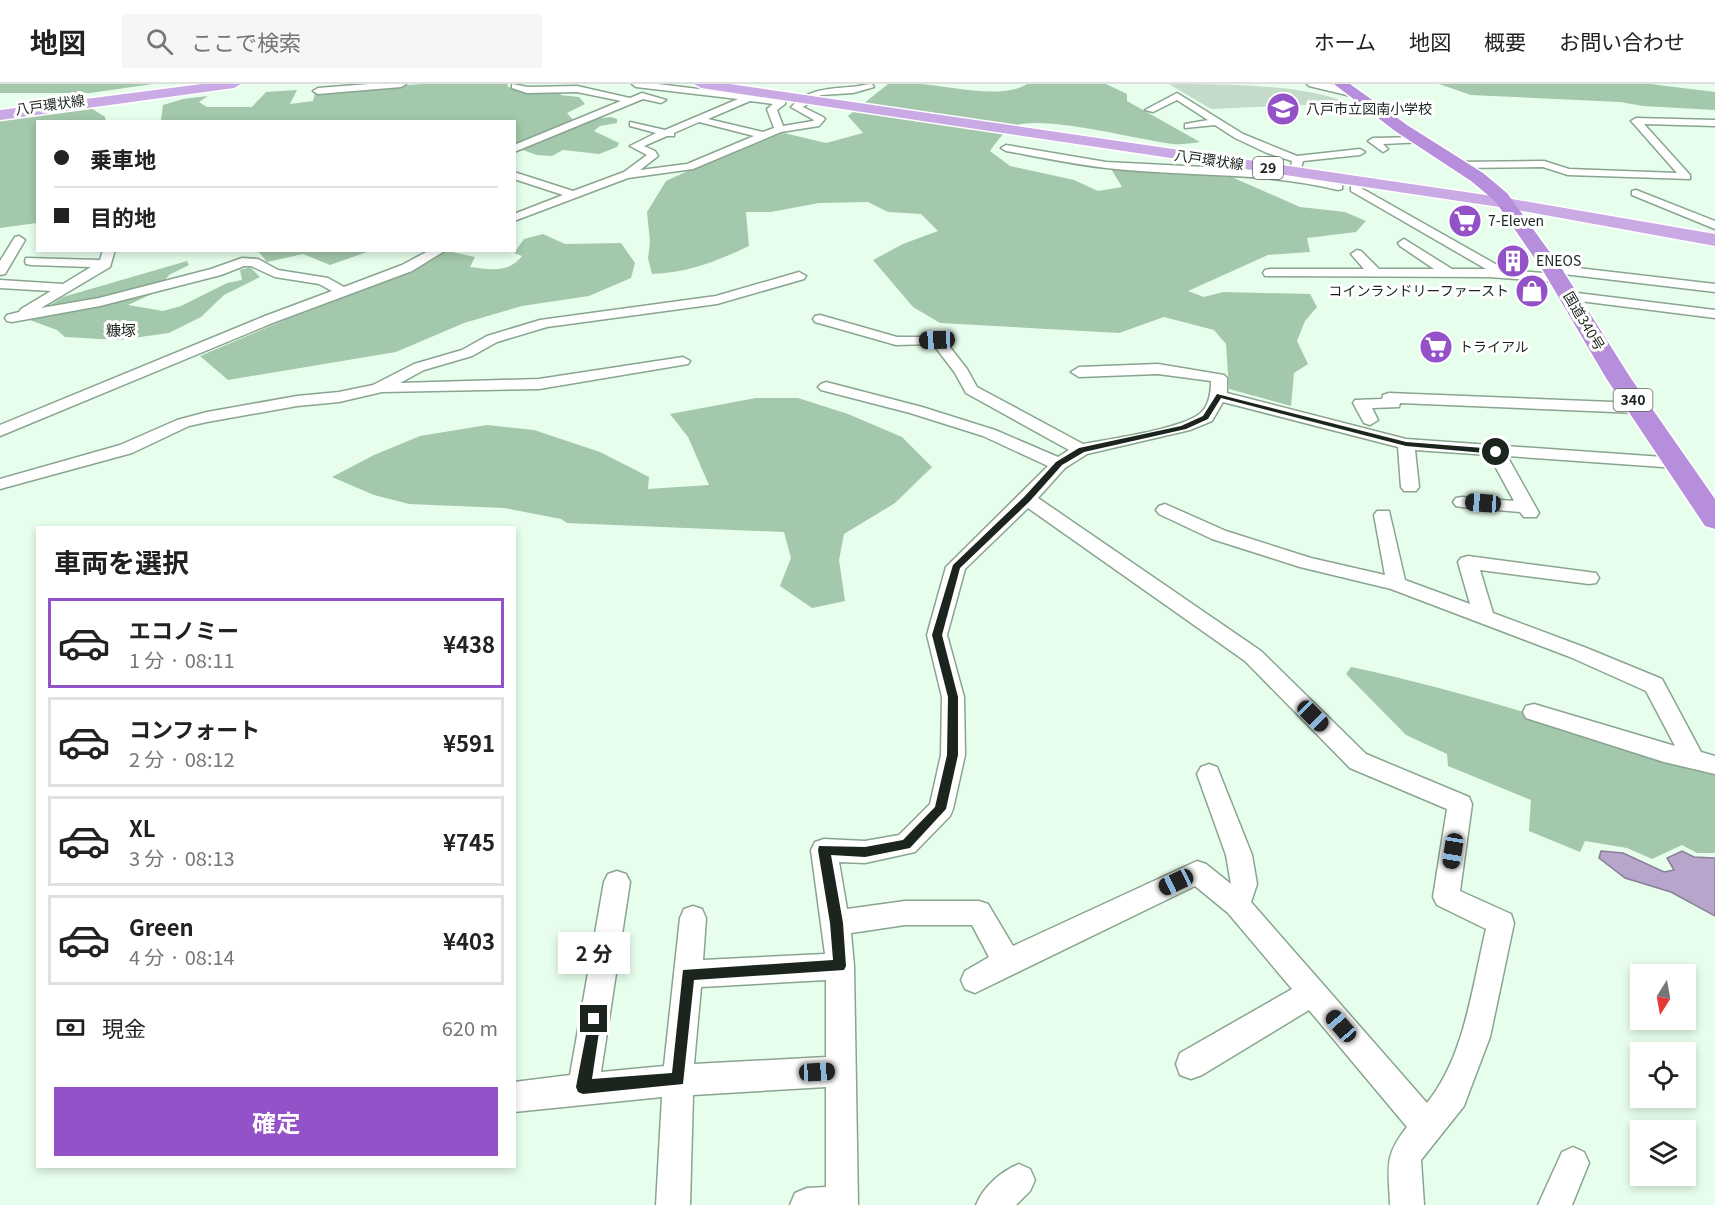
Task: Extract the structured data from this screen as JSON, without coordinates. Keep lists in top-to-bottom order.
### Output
{
  "streets": {
    "highway": ["国道340号", "340"],
    "main road": ["八戸環状線", "29"]
  },
  "crossings": [
    ["八戸環状線", "国道340号"]
  ],
  "districts": ["糠塚"],
  "places": {
    "school or university": ["八戸市立図南小学校"],
    "supermarket": ["7-Eleven", "トライアル"],
    "building": ["ENEOS"],
    "shop": ["コインランドリーファースト"]
  },
  "north": "bottom",
  "page": {
    "header": "地図",
    "search": "ここで検索",
    "nav": [
      "ホーム",
      "地図",
      "概要",
      "お問い合わせ"
    ],
    "banner": ["乗車地", "目的地"],
    "heading": "車両を選択",
    "list": [
      {
        "name": "エコノミー",
        "note": "1 分 · 08:11",
        "value": "¥438"
      },
      {
        "name": "コンフォート",
        "note": "2 分 · 08:12",
        "value": "¥591"
      },
      {
        "name": "XL",
        "note": "3 分 · 08:13",
        "value": "¥745"
      },
      {
        "name": "Green",
        "note": "4 分 · 08:14",
        "value": "¥403"
      }
    ],
    "bubble": "2 分",
    "pay": ["現金", "620 m"],
    "buttons": "確定"
  }
}
